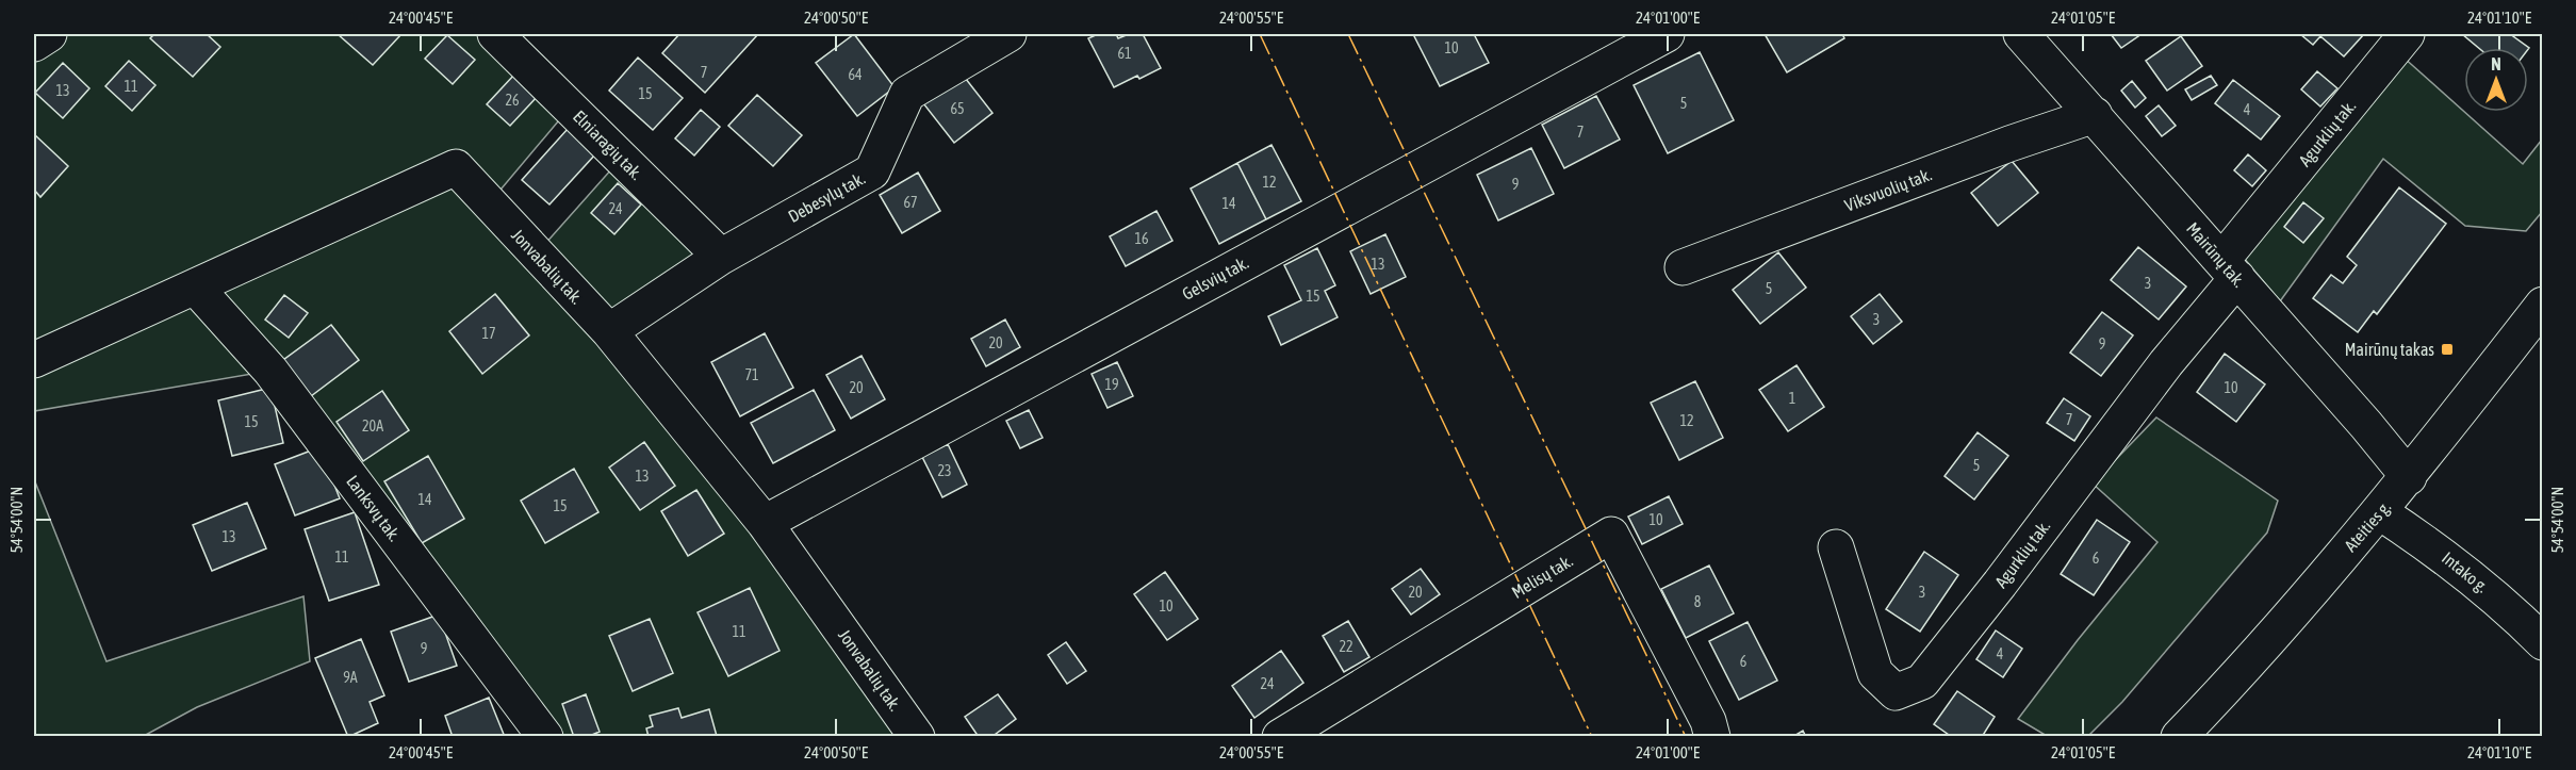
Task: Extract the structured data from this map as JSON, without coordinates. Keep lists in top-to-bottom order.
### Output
{
  "streets": {
    "street": [
      "Agurklių tak.",
      "Elniaragių tak.",
      "Viksvuolių tak.",
      "Debesylų tak.",
      "Mairūnų tak.",
      "Jonvabalių tak.",
      "Gelsvių tak.",
      "Lanksvų tak.",
      "Ateities g.",
      "Intako g.",
      "Melisų tak."
    ]
  },
  "crossings": [
    ["Agurklių tak.", "Mairūnų tak."],
    ["Elniaragių tak.", "Debesylų tak."],
    ["Viksvuolių tak.", "Mairūnų tak."],
    ["Debesylų tak.", "Jonvabalių tak."],
    ["Mairūnų tak.", "Ateities g."],
    ["Jonvabalių tak.", "Gelsvių tak."],
    ["Jonvabalių tak.", "Lanksvų tak."],
    ["Ateities g.", "Intako g."]
  ],
  "places": {
    "transit": ["Mairūnų takas"]
  },
  "house_numbers": [
    "10",
    "61",
    "7",
    "64",
    "11",
    "13",
    "15",
    "26",
    "5",
    "65",
    "4",
    "7",
    "12",
    "9",
    "67",
    "14",
    "24",
    "16",
    "13",
    "3",
    "5",
    "15",
    "3",
    "17",
    "20",
    "9",
    "71",
    "19",
    "20",
    "10",
    "1",
    "7",
    "12",
    "15",
    "20A",
    "5",
    "23",
    "13",
    "14",
    "15",
    "10",
    "13",
    "11",
    "6",
    "20",
    "3",
    "8",
    "10",
    "11",
    "22",
    "9",
    "4",
    "6",
    "9A",
    "24"
  ],
  "north": "top",
  "coordinates": [
    "24°00'45\"E",
    "24°00'50\"E",
    "24°00'55\"E",
    "24°01'00\"E",
    "24°01'05\"E",
    "24°01'10\"E",
    "54°54'00\"N"
  ]
}
